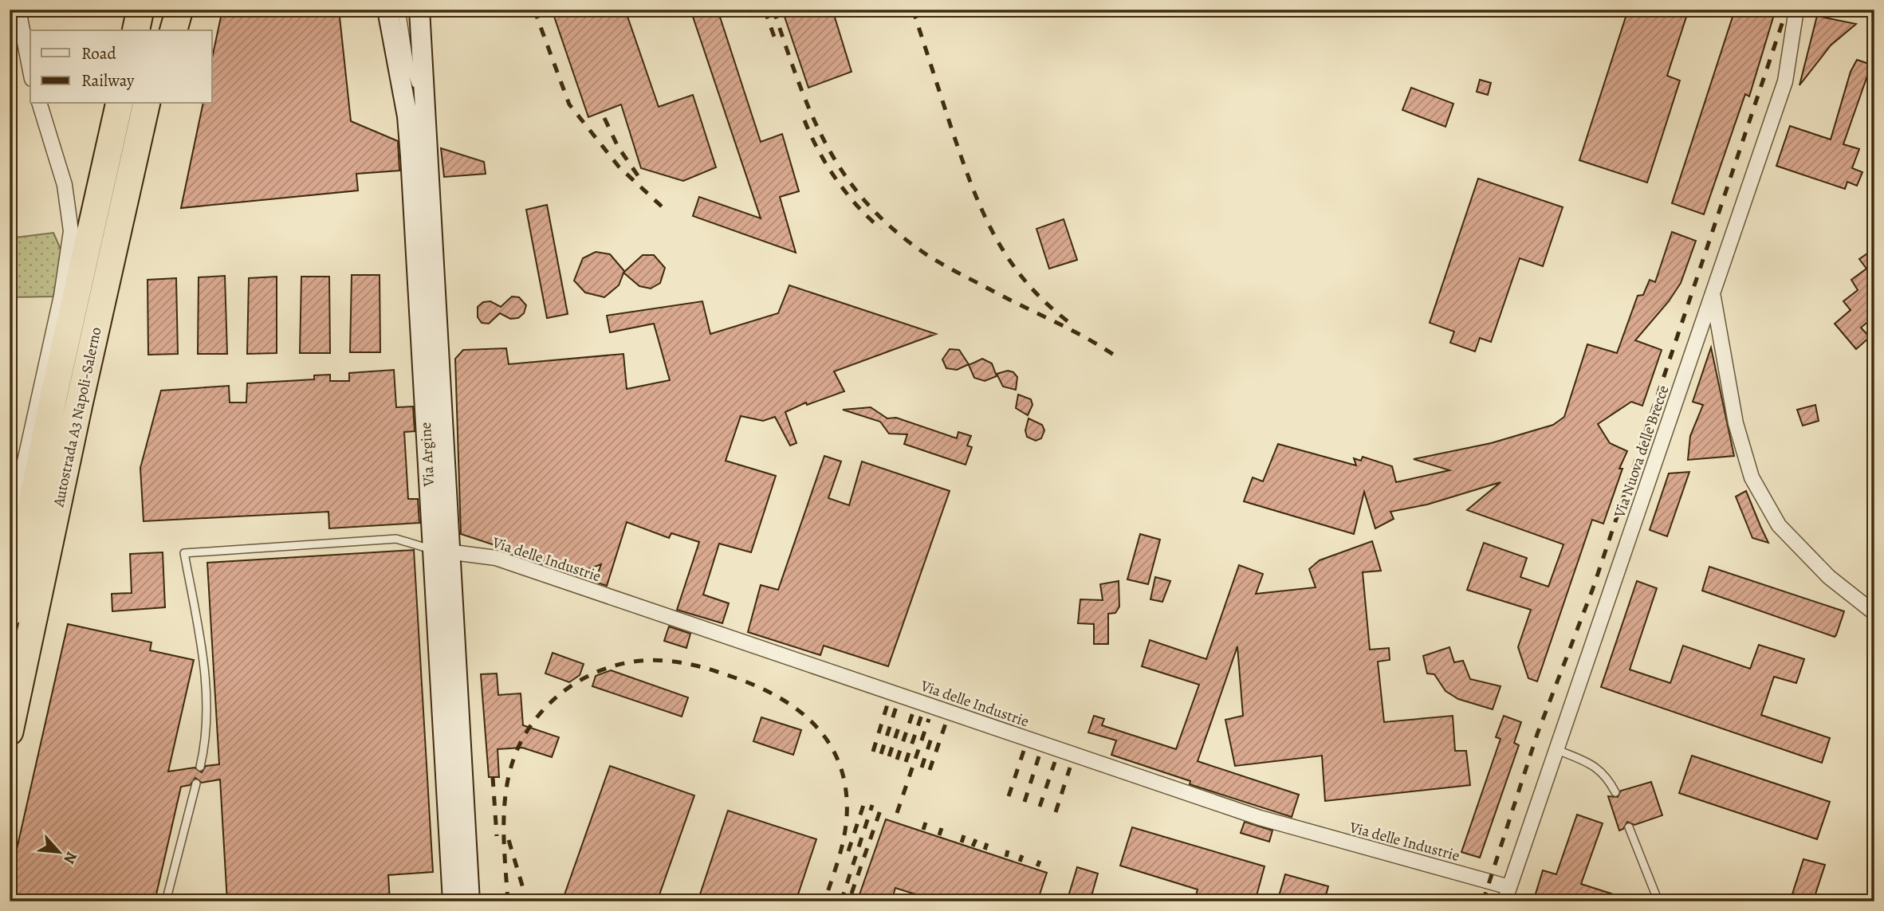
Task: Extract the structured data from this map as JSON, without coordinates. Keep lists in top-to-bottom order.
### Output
{
  "streets": {
    "highway": ["Autostrada A3 Napoli-Salerno"],
    "street": ["Via Nuova delle Brecce", "Via Argine", "Via delle Industrie"]
  },
  "crossings": [
    ["Via Nuova delle Brecce", "Via delle Industrie"],
    ["Via Argine", "Via delle Industrie"]
  ],
  "legend": ["Road", "Railway"],
  "north": "bottom right"
}
